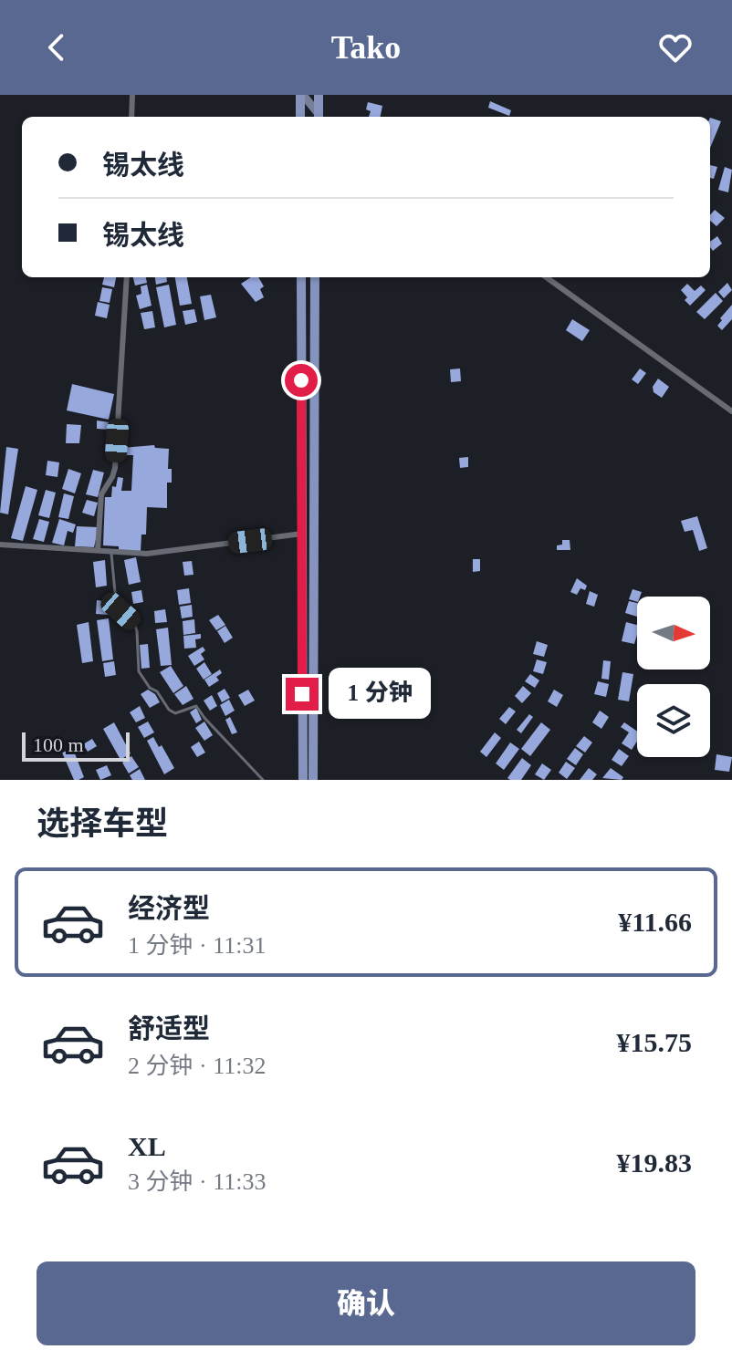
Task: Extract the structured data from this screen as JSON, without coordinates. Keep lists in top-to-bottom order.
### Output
{
  "scale_bar": "100 m",
  "north": "right",
  "page": {
    "header": "Tako",
    "banner": ["锡太线", "锡太线"],
    "bubble": "1 分钟",
    "scale": "100 m",
    "heading": "选择车型",
    "list": [
      {
        "name": "经济型",
        "note": "1 分钟 · 11:31",
        "value": "¥11.66"
      },
      {
        "name": "舒适型",
        "note": "2 分钟 · 11:32",
        "value": "¥15.75"
      },
      {
        "name": "XL",
        "note": "3 分钟 · 11:33",
        "value": "¥19.83"
      }
    ],
    "buttons": "确认"
  }
}
